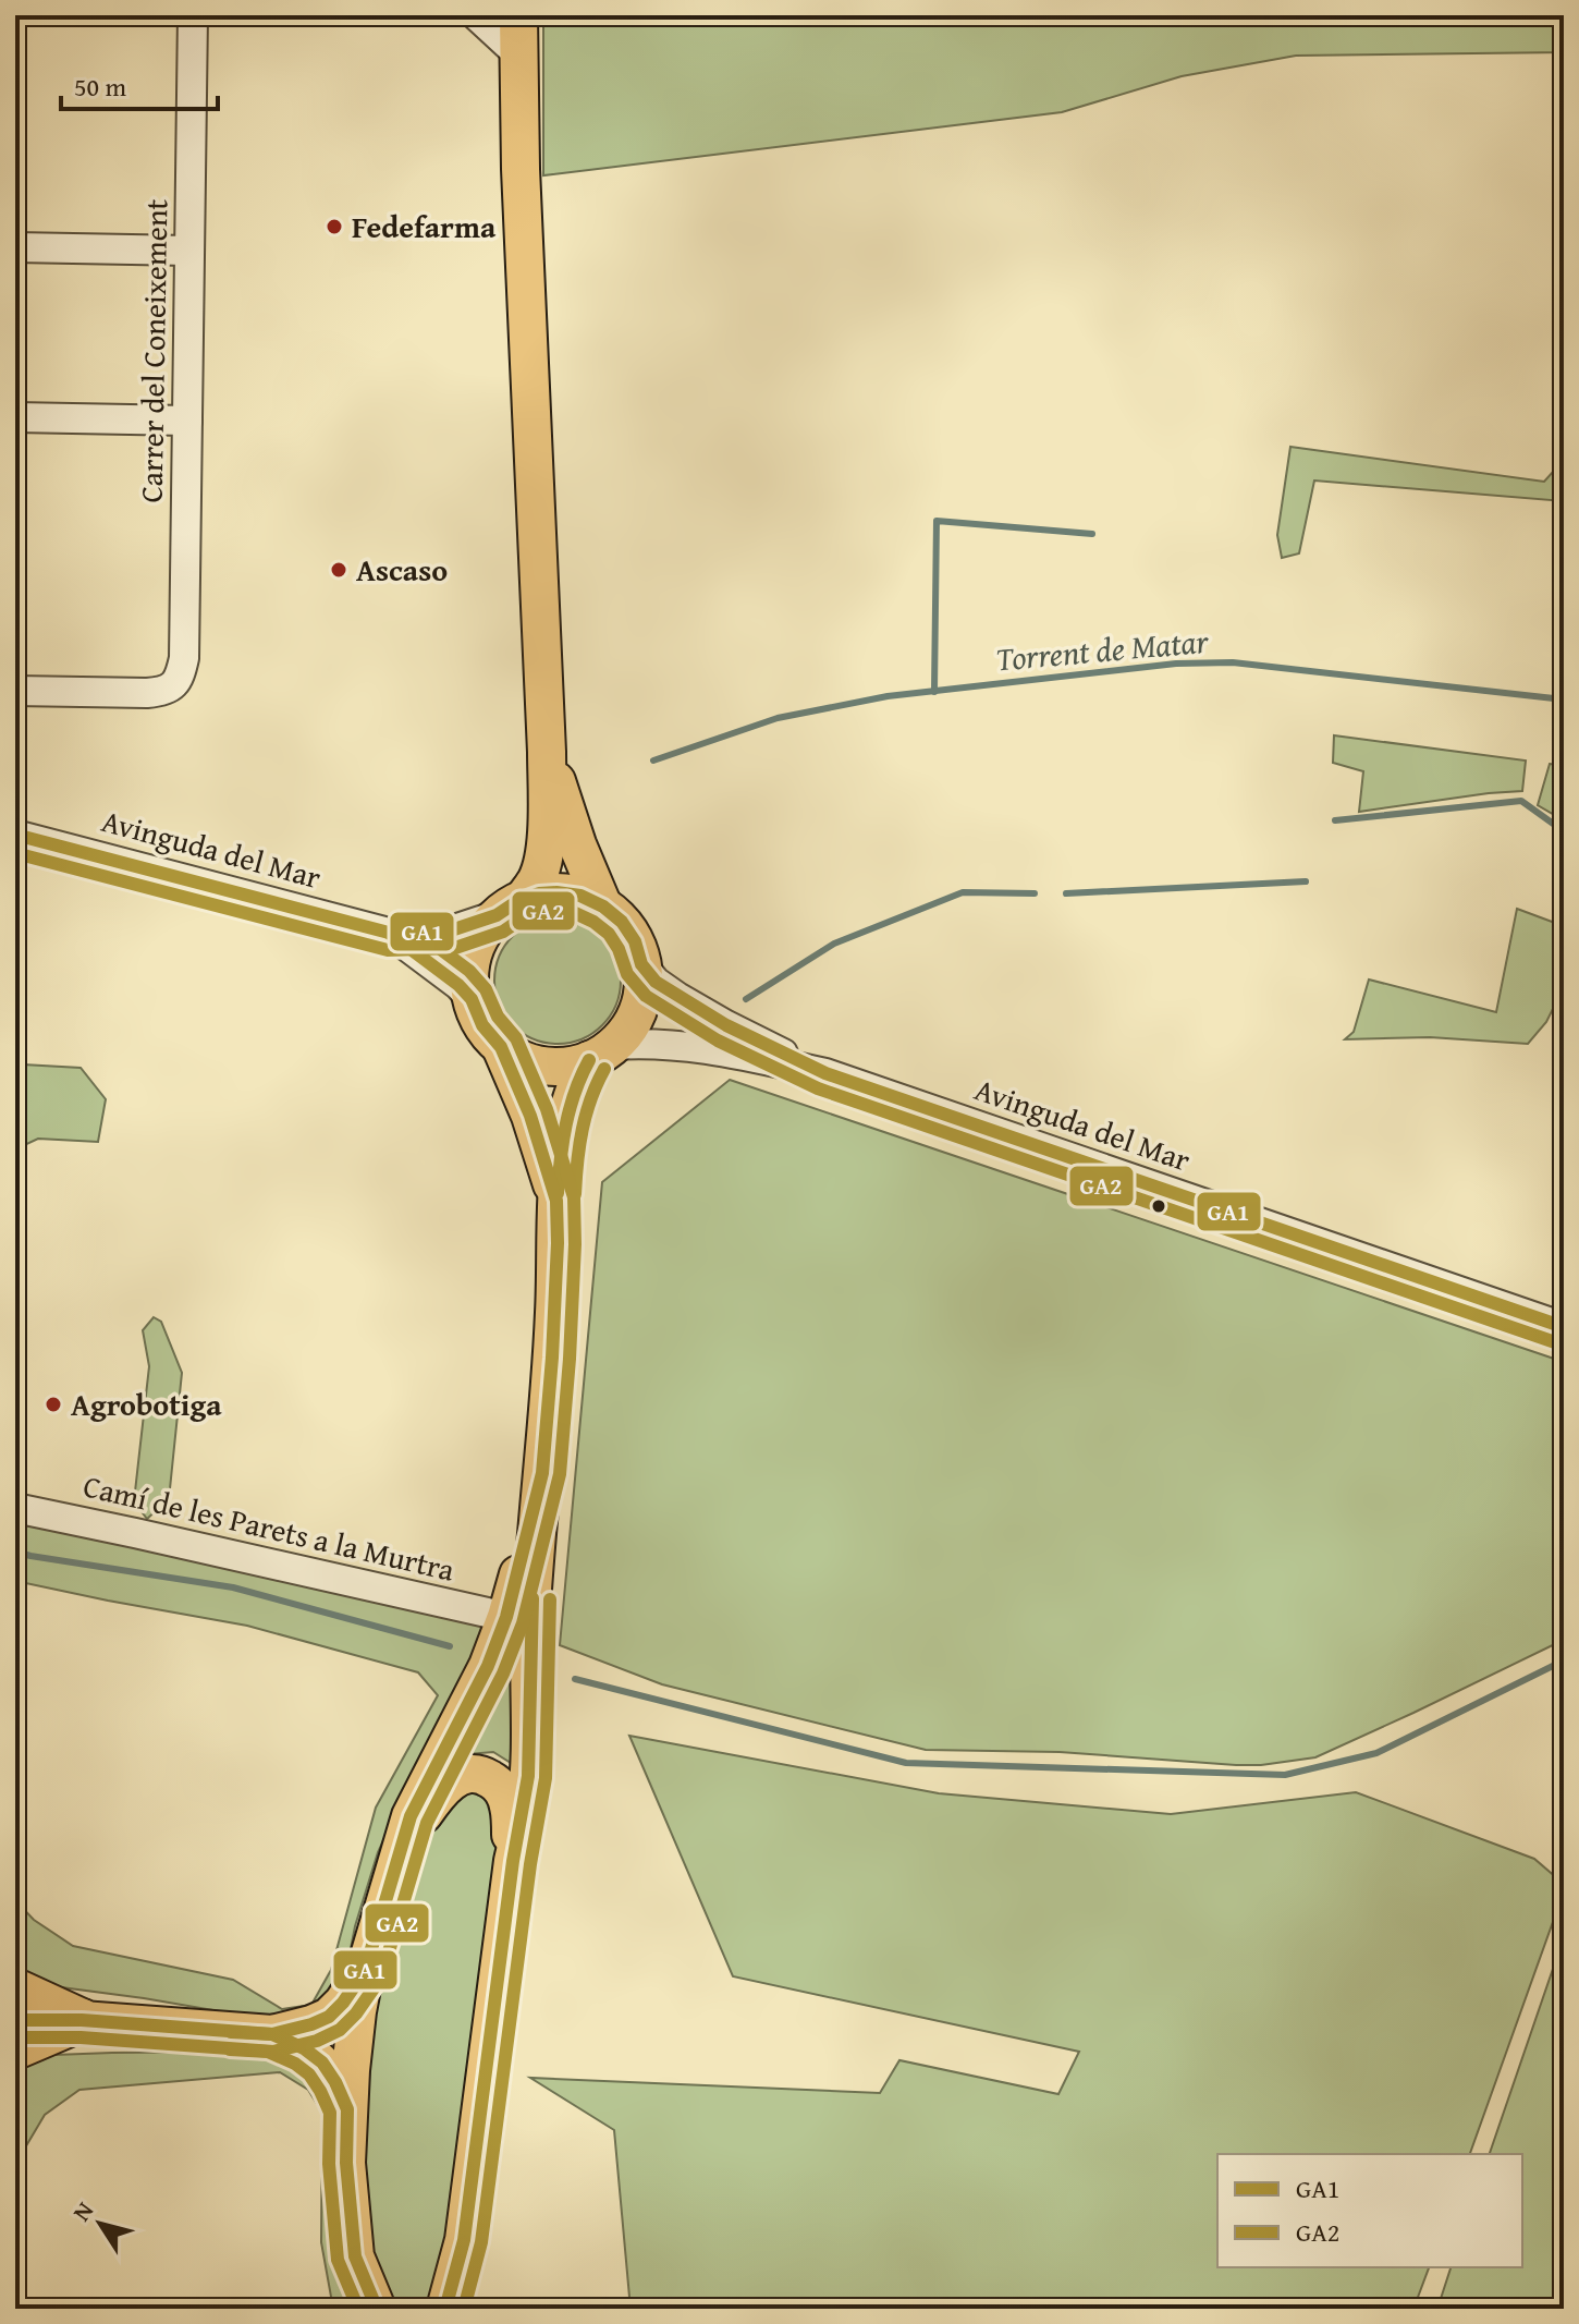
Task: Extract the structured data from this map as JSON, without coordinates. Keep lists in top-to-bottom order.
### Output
{
  "streets": {
    "street": ["Carrer del Coneixement", "Avinguda del Mar", "Camí de les Parets a la Murtra"]
  },
  "water": ["Torrent de Matar"],
  "places": ["Fedefarma", "Ascaso", "Agrobotiga"],
  "lines": ["transit line GA1", "transit line GA2"],
  "legend": ["GA1", "GA2"],
  "scale_bar": "50 m",
  "north": "top left"
}
